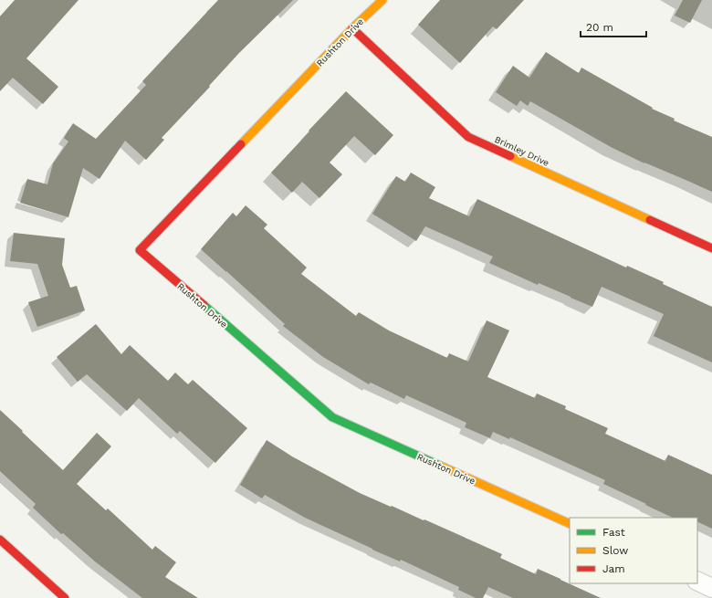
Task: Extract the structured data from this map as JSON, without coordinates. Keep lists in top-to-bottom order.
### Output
{
  "streets": {
    "street": ["Rushton Drive", "Brimley Drive"]
  },
  "crossings": [
    ["Rushton Drive", "Brimley Drive"]
  ],
  "legend": ["Fast", "Slow", "Jam"],
  "scale_bar": "20 m"
}
